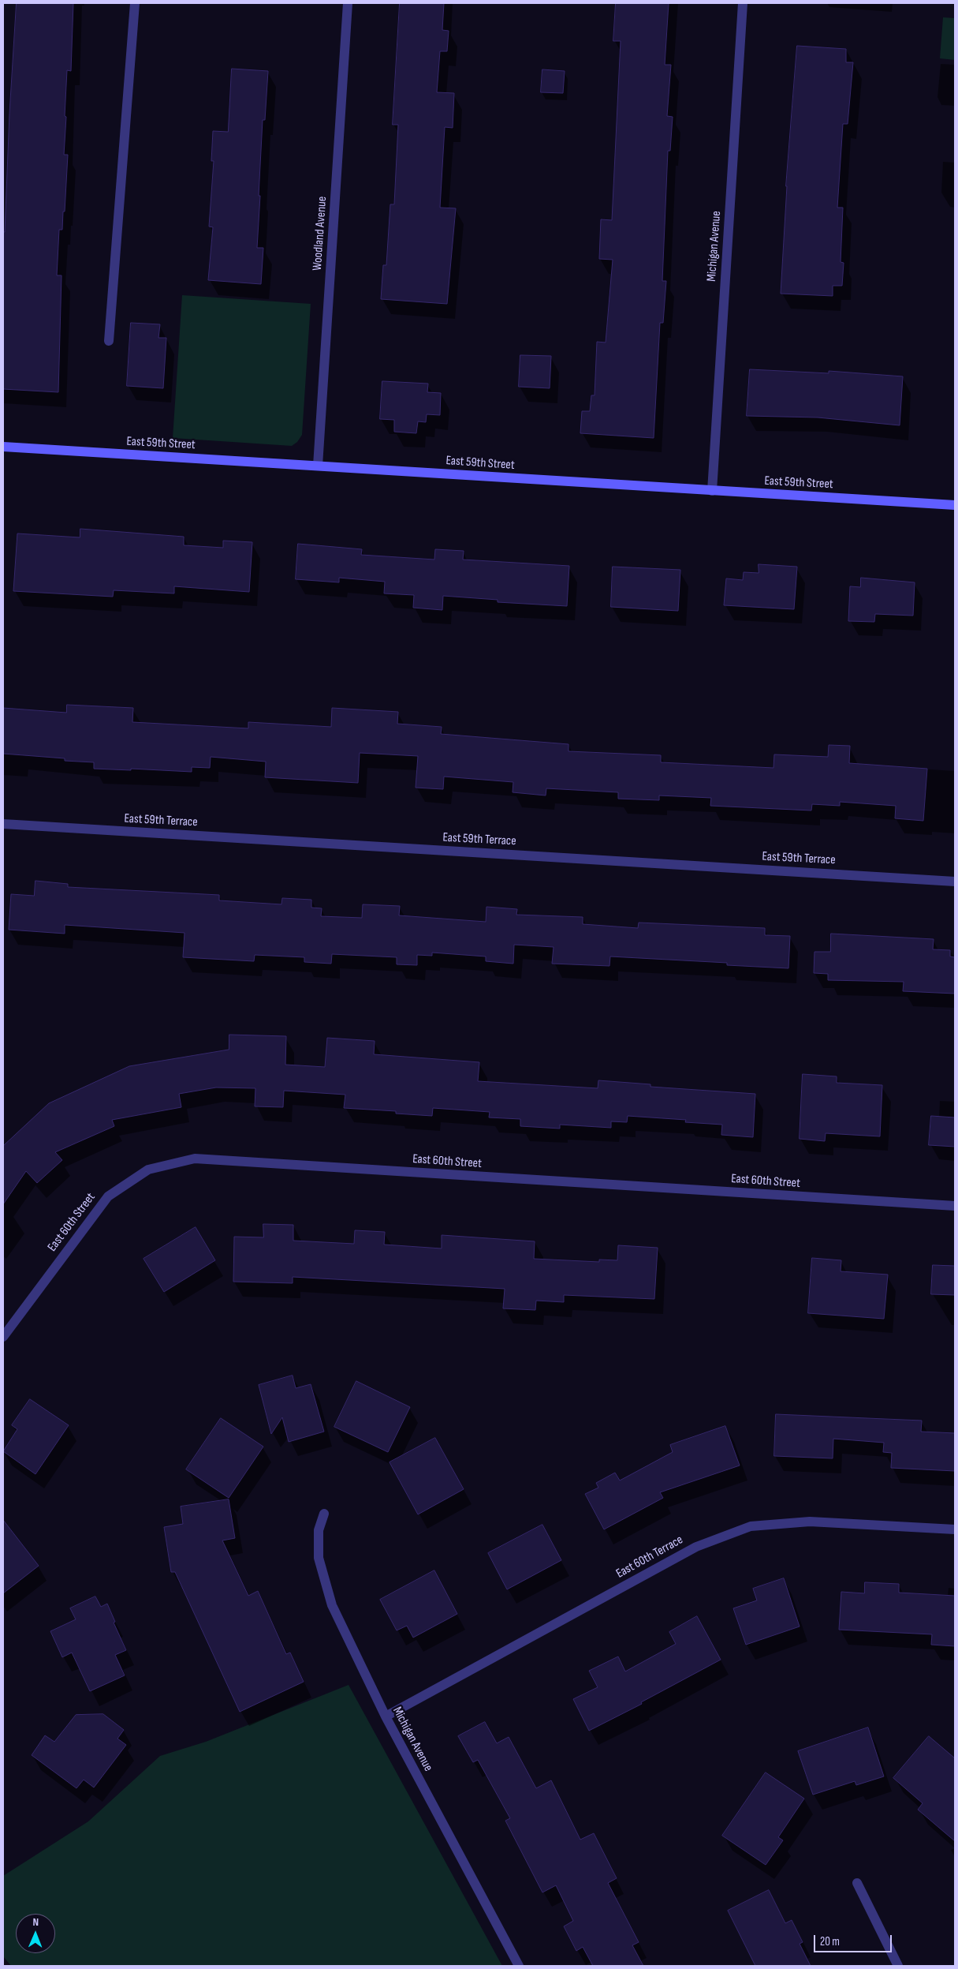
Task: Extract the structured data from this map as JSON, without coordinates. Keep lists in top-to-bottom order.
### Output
{
  "streets": {
    "street": [
      "Woodland Avenue",
      "Michigan Avenue",
      "East 59th Street",
      "East 59th Terrace",
      "East 60th Street",
      "East 60th Terrace"
    ]
  },
  "crossings": [
    ["Woodland Avenue", "East 59th Street"],
    ["Michigan Avenue", "East 59th Street"],
    ["Michigan Avenue", "East 60th Terrace"]
  ],
  "scale_bar": "20 m",
  "north": "top"
}
